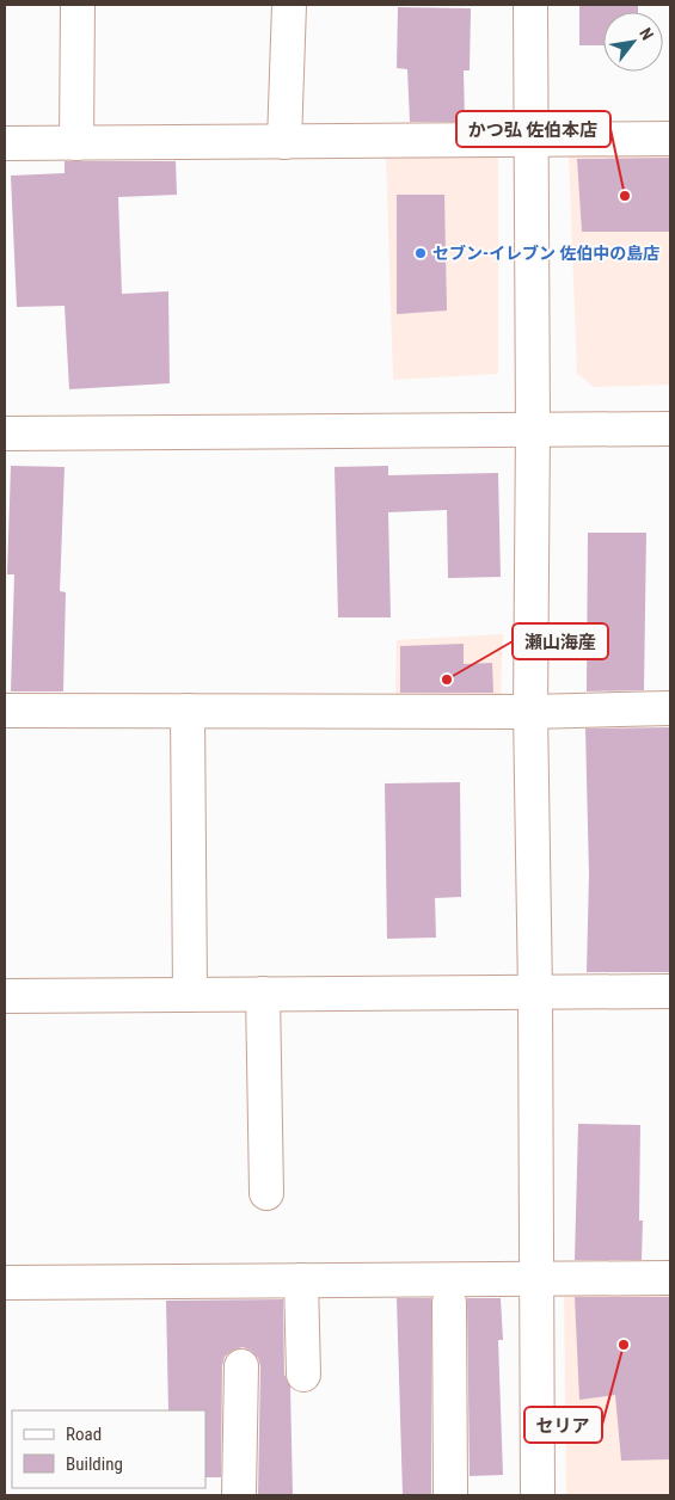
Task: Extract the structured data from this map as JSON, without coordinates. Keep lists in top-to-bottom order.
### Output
{
  "places": [
    "かつ弘 佐伯本店",
    "セブン-イレブン 佐伯中の島店",
    "瀬山海産",
    "セリア"
  ],
  "legend": ["Road", "Building"],
  "north": "top right"
}
